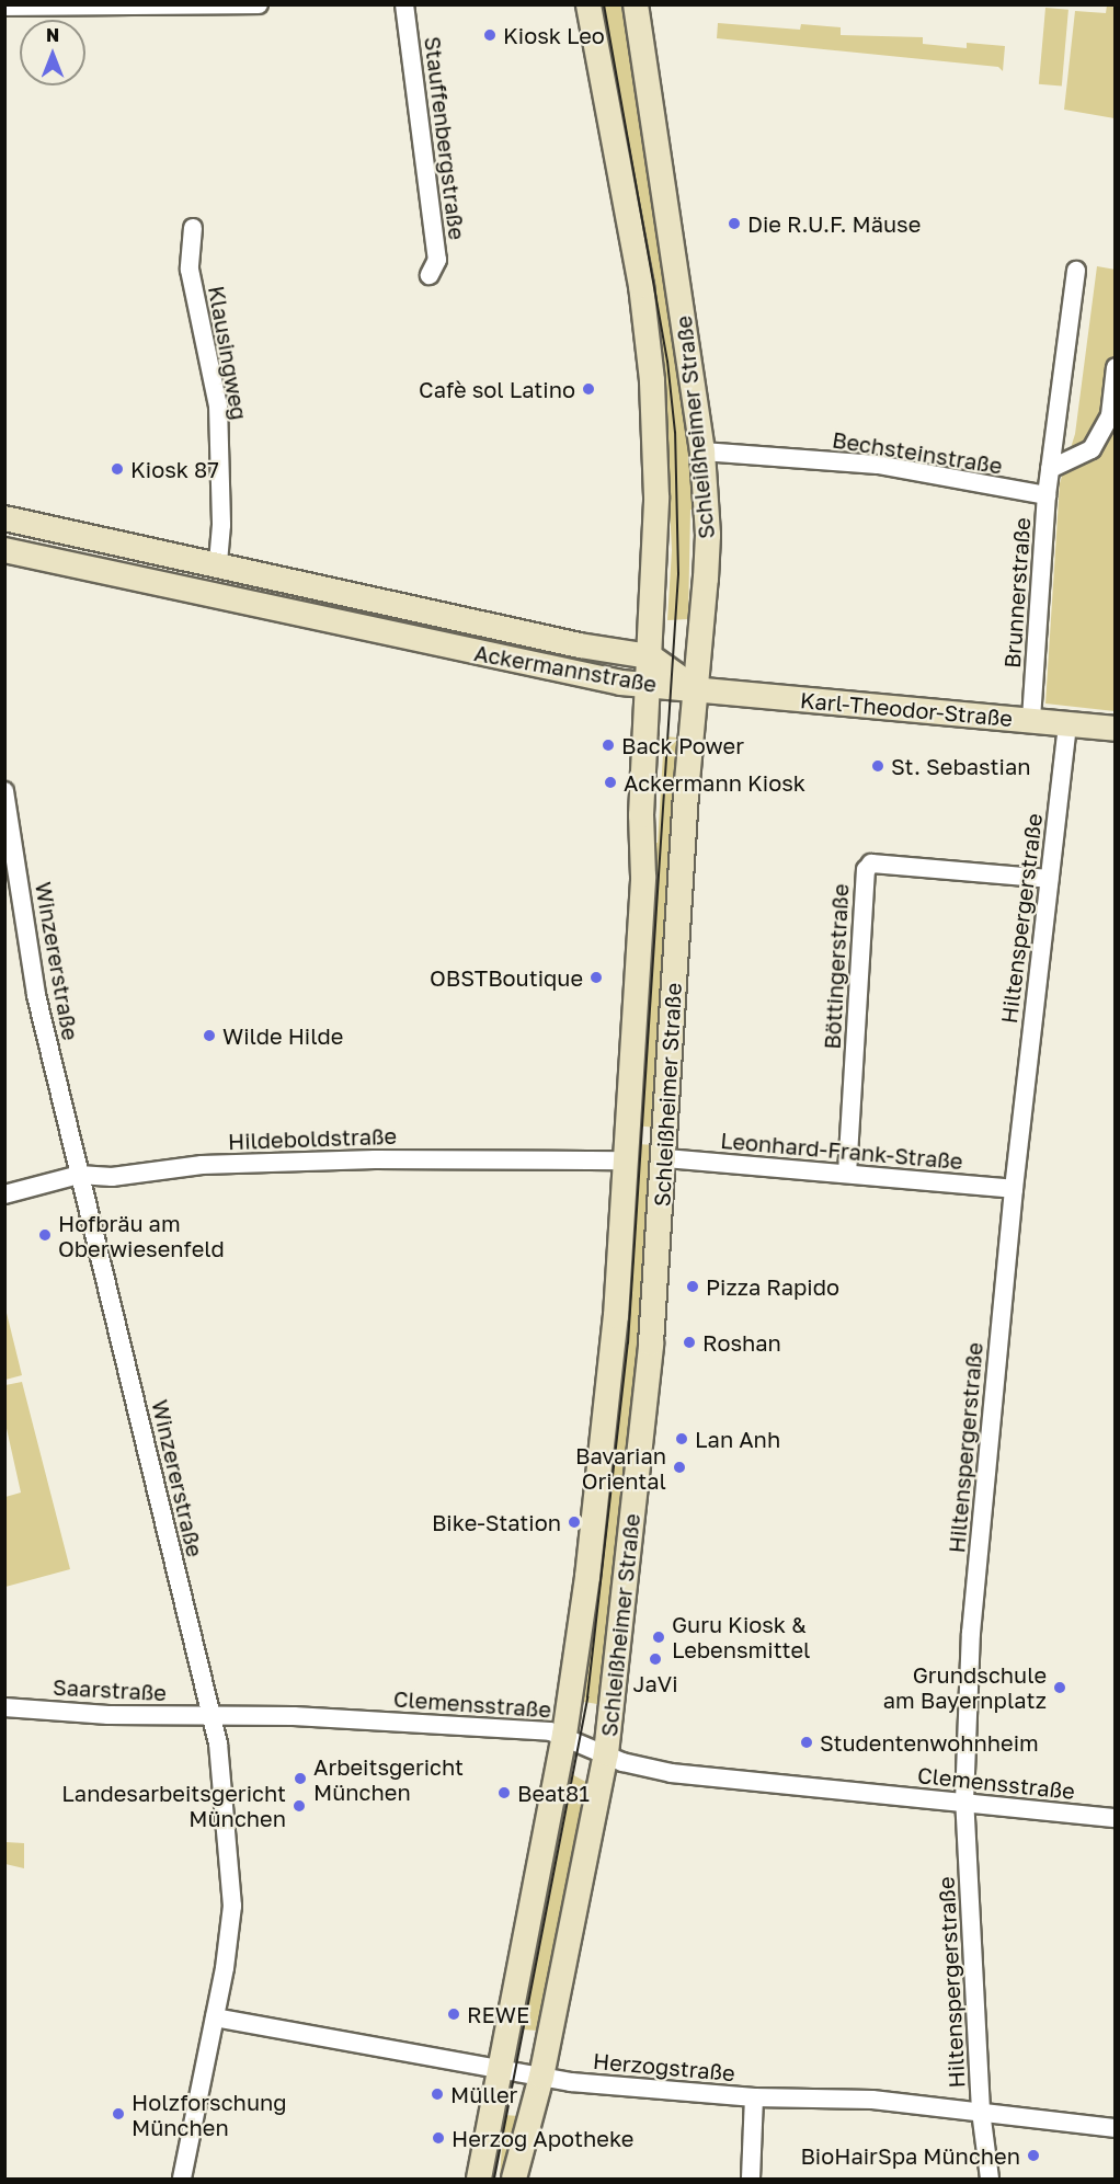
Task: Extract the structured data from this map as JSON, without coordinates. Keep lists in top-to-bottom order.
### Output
{
  "streets": {
    "main road": ["Schleißheimer Straße", "Ackermannstraße", "Karl-Theodor-Straße"],
    "street": [
      "Stauffenbergstraße",
      "Klausingweg",
      "Bechsteinstraße",
      "Brunnerstraße",
      "Hiltenspergerstraße",
      "Winzererstraße",
      "Böttingerstraße",
      "Hildeboldstraße",
      "Leonhard-Frank-Straße",
      "Saarstraße",
      "Clemensstraße",
      "Herzogstraße"
    ]
  },
  "crossings": [
    ["Klausingweg", "Ackermannstraße"],
    ["Schleißheimer Straße", "Bechsteinstraße"],
    ["Schleißheimer Straße", "Ackermannstraße"],
    ["Schleißheimer Straße", "Karl-Theodor-Straße"],
    ["Schleißheimer Straße", "Hildeboldstraße"],
    ["Schleißheimer Straße", "Leonhard-Frank-Straße"],
    ["Schleißheimer Straße", "Clemensstraße"],
    ["Schleißheimer Straße", "Herzogstraße"],
    ["Bechsteinstraße", "Brunnerstraße"],
    ["Brunnerstraße", "Karl-Theodor-Straße"],
    ["Ackermannstraße", "Karl-Theodor-Straße"],
    ["Karl-Theodor-Straße", "Hiltenspergerstraße"],
    ["Hiltenspergerstraße", "Böttingerstraße"],
    ["Hiltenspergerstraße", "Leonhard-Frank-Straße"],
    ["Hiltenspergerstraße", "Clemensstraße"],
    ["Hiltenspergerstraße", "Herzogstraße"],
    ["Winzererstraße", "Hildeboldstraße"],
    ["Winzererstraße", "Saarstraße"],
    ["Winzererstraße", "Clemensstraße"],
    ["Winzererstraße", "Herzogstraße"],
    ["Böttingerstraße", "Leonhard-Frank-Straße"],
    ["Saarstraße", "Clemensstraße"]
  ],
  "places": [
    "Kiosk Leo",
    "Die R.U.F. Mäuse",
    "Cafè sol Latino",
    "Kiosk 87",
    "Back Power",
    "St. Sebastian",
    "Ackermann Kiosk",
    "OBSTBoutique",
    "Wilde Hilde",
    "Hofbräu am Oberwiesenfeld",
    "Pizza Rapido",
    "Roshan",
    "Lan Anh",
    "Bavarian Oriental",
    "Bike-Station",
    "Guru Kiosk & Lebensmittel",
    "JaVi",
    "Grundschule am Bayernplatz",
    "Studentenwohnheim",
    "Arbeitsgericht München",
    "Beat81",
    "Landesarbeitsgericht München",
    "REWE",
    "Müller",
    "Holzforschung München",
    "Herzog Apotheke",
    "BioHairSpa München"
  ],
  "north": "top"
}
